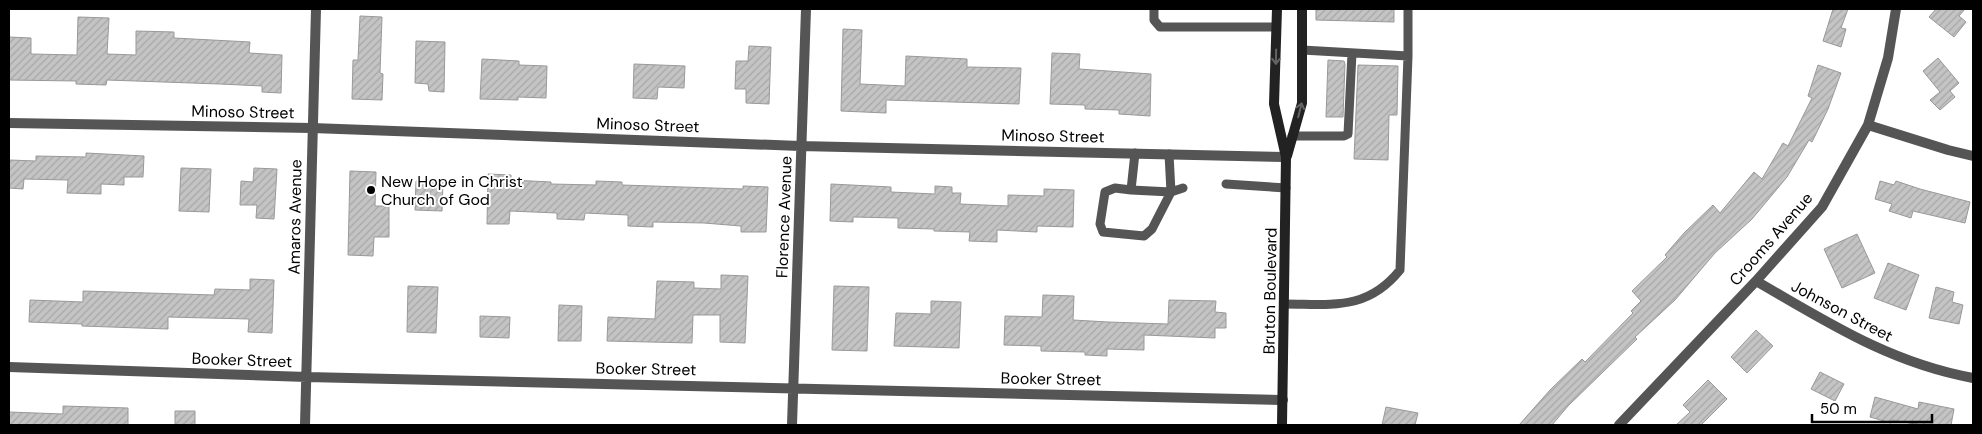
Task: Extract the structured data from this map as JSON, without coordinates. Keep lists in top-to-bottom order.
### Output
{
  "streets": {
    "street": [
      "Minoso Street",
      "Amaros Avenue",
      "Florence Avenue",
      "Crooms Avenue",
      "Bruton Boulevard",
      "Johnson Street",
      "Booker Street"
    ]
  },
  "crossings": [
    ["Minoso Street", "Amaros Avenue"],
    ["Minoso Street", "Florence Avenue"],
    ["Minoso Street", "Bruton Boulevard"],
    ["Amaros Avenue", "Booker Street"],
    ["Florence Avenue", "Booker Street"],
    ["Crooms Avenue", "Johnson Street"],
    ["Bruton Boulevard", "Booker Street"]
  ],
  "places": ["New Hope in Christ Church of God"],
  "scale_bar": "50 m"
}
